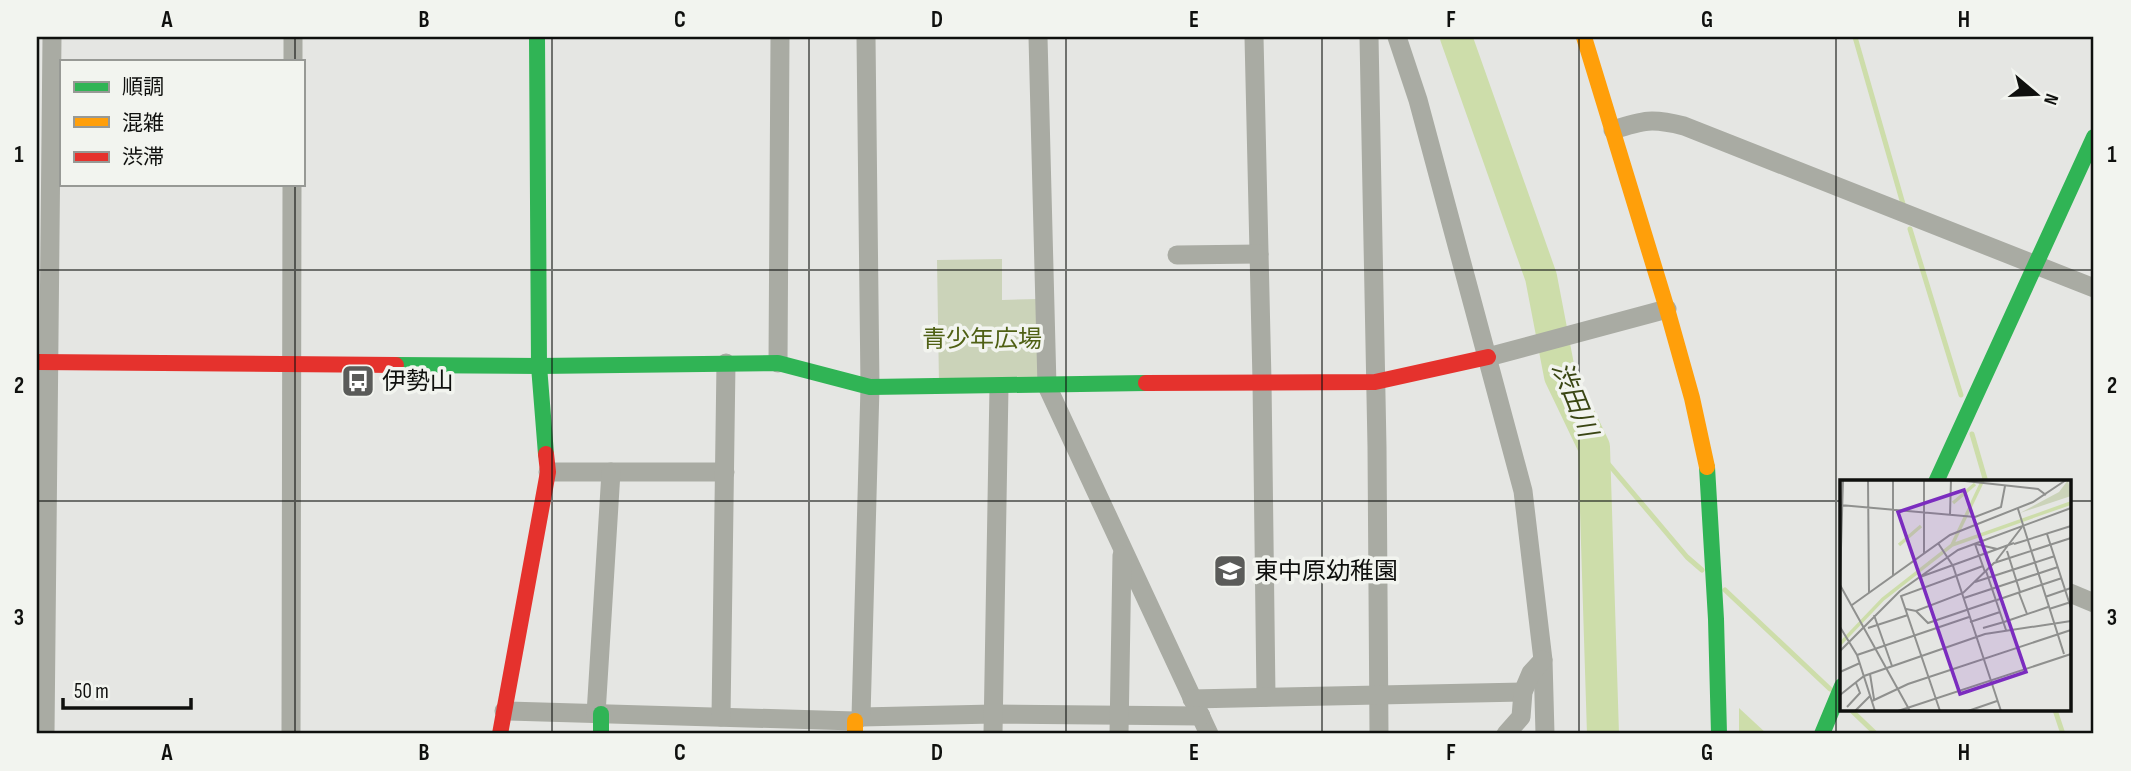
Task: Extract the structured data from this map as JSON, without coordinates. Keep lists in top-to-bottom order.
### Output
{
  "water": ["渋田川"],
  "parks": ["青少年広場"],
  "places": {
    "bus stop": ["伊勢山"],
    "school or university": ["東中原幼稚園"]
  },
  "legend": ["順調", "混雑", "渋滞"],
  "scale_bar": "50 m",
  "north": "right",
  "grid": {
    "columns": [
      "A",
      "B",
      "C",
      "D",
      "E",
      "F",
      "G",
      "H"
    ],
    "rows": ["1", "2", "3"]
  }
}
